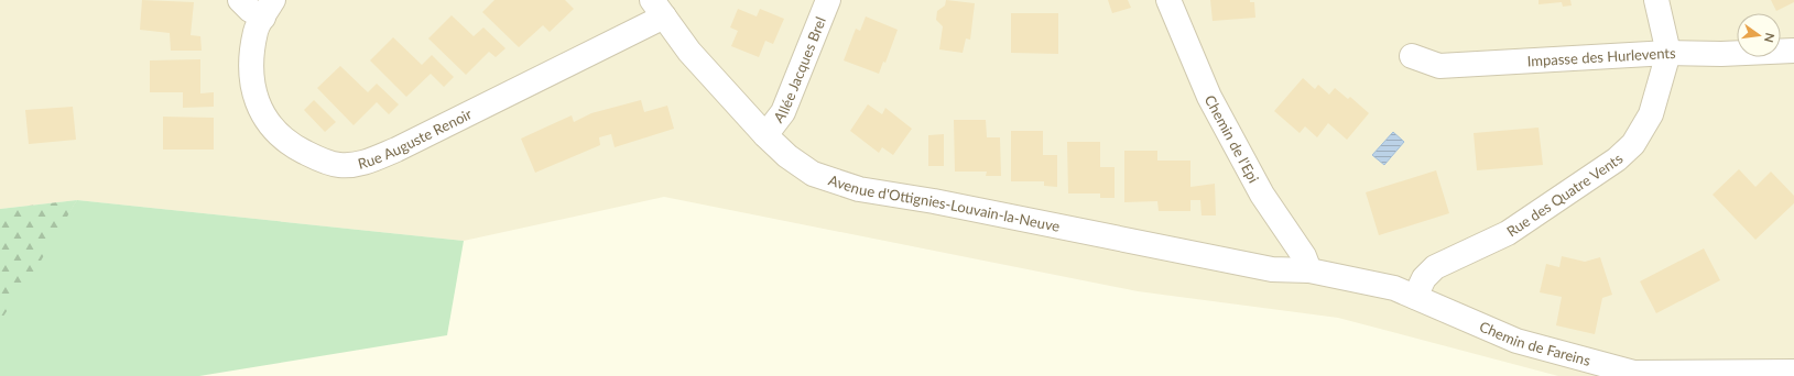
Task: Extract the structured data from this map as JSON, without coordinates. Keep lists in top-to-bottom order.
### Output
{
  "streets": {
    "street": [
      "Impasse des Hurlevents",
      "Allée Jacques Brel",
      "Rue Auguste Renoir",
      "Chemin de l'Epi",
      "Rue des Quatre Vents",
      "Avenue d'Ottignies-Louvain-la-Neuve",
      "Chemin de Fareins"
    ]
  },
  "crossings": [
    ["Impasse des Hurlevents", "Rue des Quatre Vents"],
    ["Allée Jacques Brel", "Avenue d'Ottignies-Louvain-la-Neuve"],
    ["Rue Auguste Renoir", "Avenue d'Ottignies-Louvain-la-Neuve"],
    ["Chemin de l'Epi", "Avenue d'Ottignies-Louvain-la-Neuve"],
    ["Chemin de l'Epi", "Chemin de Fareins"],
    ["Rue des Quatre Vents", "Chemin de Fareins"],
    ["Avenue d'Ottignies-Louvain-la-Neuve", "Chemin de Fareins"]
  ],
  "north": "right"
}
